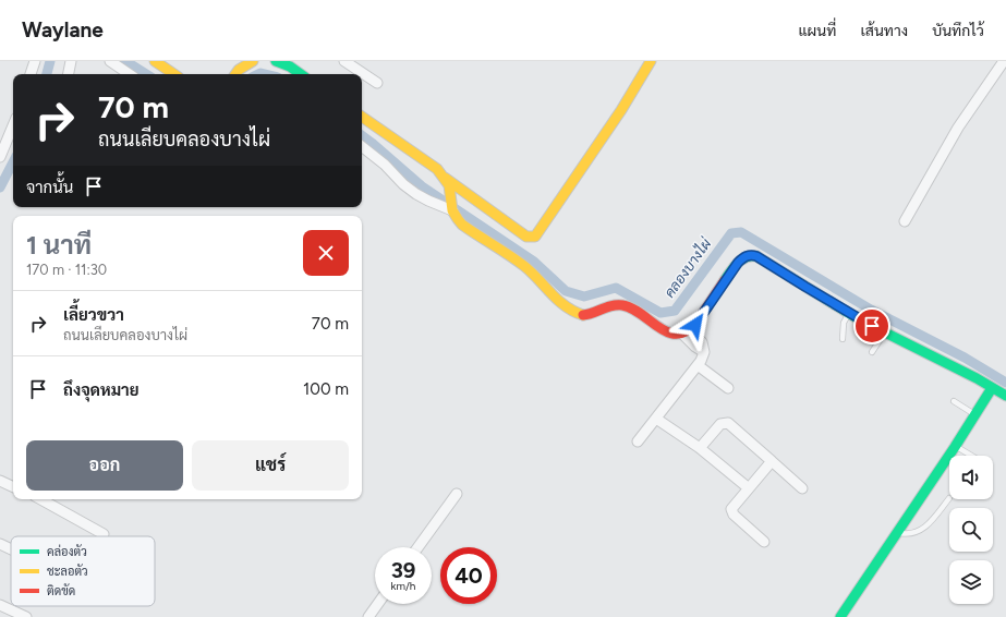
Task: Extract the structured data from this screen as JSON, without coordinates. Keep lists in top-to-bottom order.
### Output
{
  "water": ["คลองบางไผ่"],
  "legend": ["คล่องตัว", "ชะลอตัว", "ติดขัด"],
  "page": {
    "header": "Waylane",
    "nav": ["แผนที่", "เส้นทาง", "บันทึกไว้"],
    "turn": ["70 m", "ถนนเลียบคลองบางไผ่"],
    "then": "จากนั้น",
    "heading": ["1 นาที", "170 m · 11:30"],
    "list": [
      {
        "name": "เลี้ยวขวา",
        "note": "ถนนเลียบคลองบางไผ่",
        "value": "70 m"
      },
      {
        "name": "ถึงจุดหมาย",
        "value": "100 m"
      }
    ],
    "buttons": ["ออก", "แชร์"],
    "speed": "39 km/h",
    "limit": "40"
  }
}
